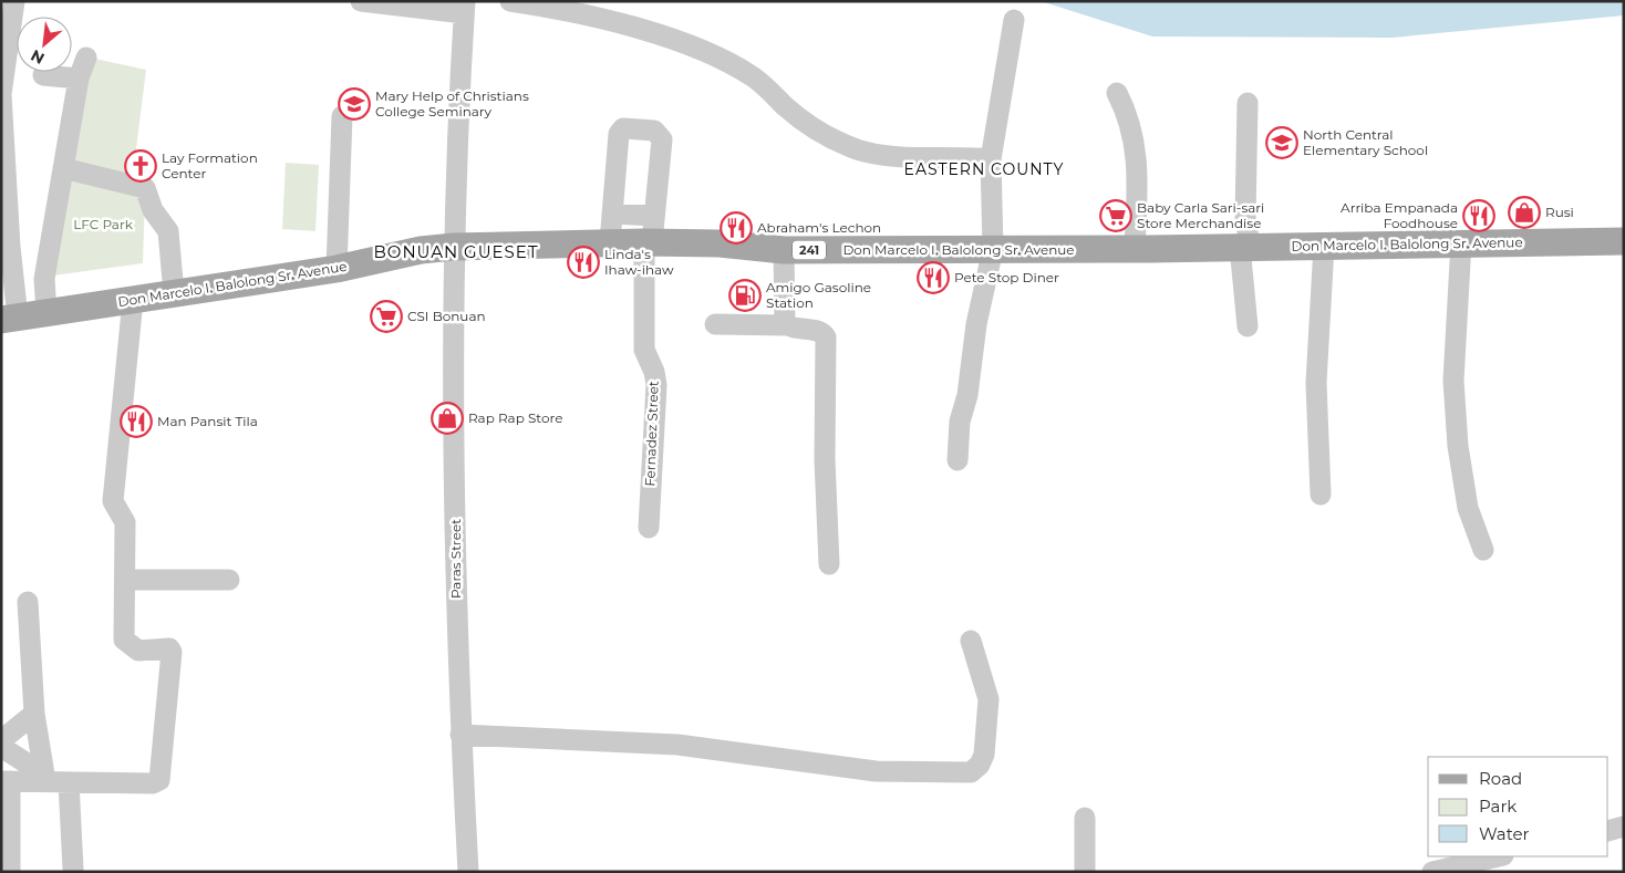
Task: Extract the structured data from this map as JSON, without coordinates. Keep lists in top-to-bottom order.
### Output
{
  "streets": {
    "main road": ["Don Marcelo I. Balolong Sr. Avenue", "241"],
    "street": ["Fernadez Street", "Paras Street"]
  },
  "crossings": [
    ["Don Marcelo I. Balolong Sr. Avenue", "Fernadez Street"],
    ["Don Marcelo I. Balolong Sr. Avenue", "Paras Street"]
  ],
  "districts": ["EASTERN COUNTY", "BONUAN GUESET"],
  "parks": ["LFC Park"],
  "places": {
    "school or university": ["Mary Help of Christians College Seminary", "North Central Elementary School"],
    "church": ["Lay Formation Center"],
    "shop": ["Rusi", "Rap Rap Store"],
    "supermarket": ["Baby Carla Sari-sari Store Merchandise", "CSI Bonuan"],
    "restaurant": [
      "Arriba Empanada Foodhouse",
      "Abraham's Lechon",
      "Linda's Ihaw-ihaw",
      "Pete Stop Diner",
      "Man Pansit Tila"
    ],
    "fuel station": ["Amigo Gasoline Station"]
  },
  "legend": ["Road", "Park", "Water"],
  "north": "bottom left"
}
